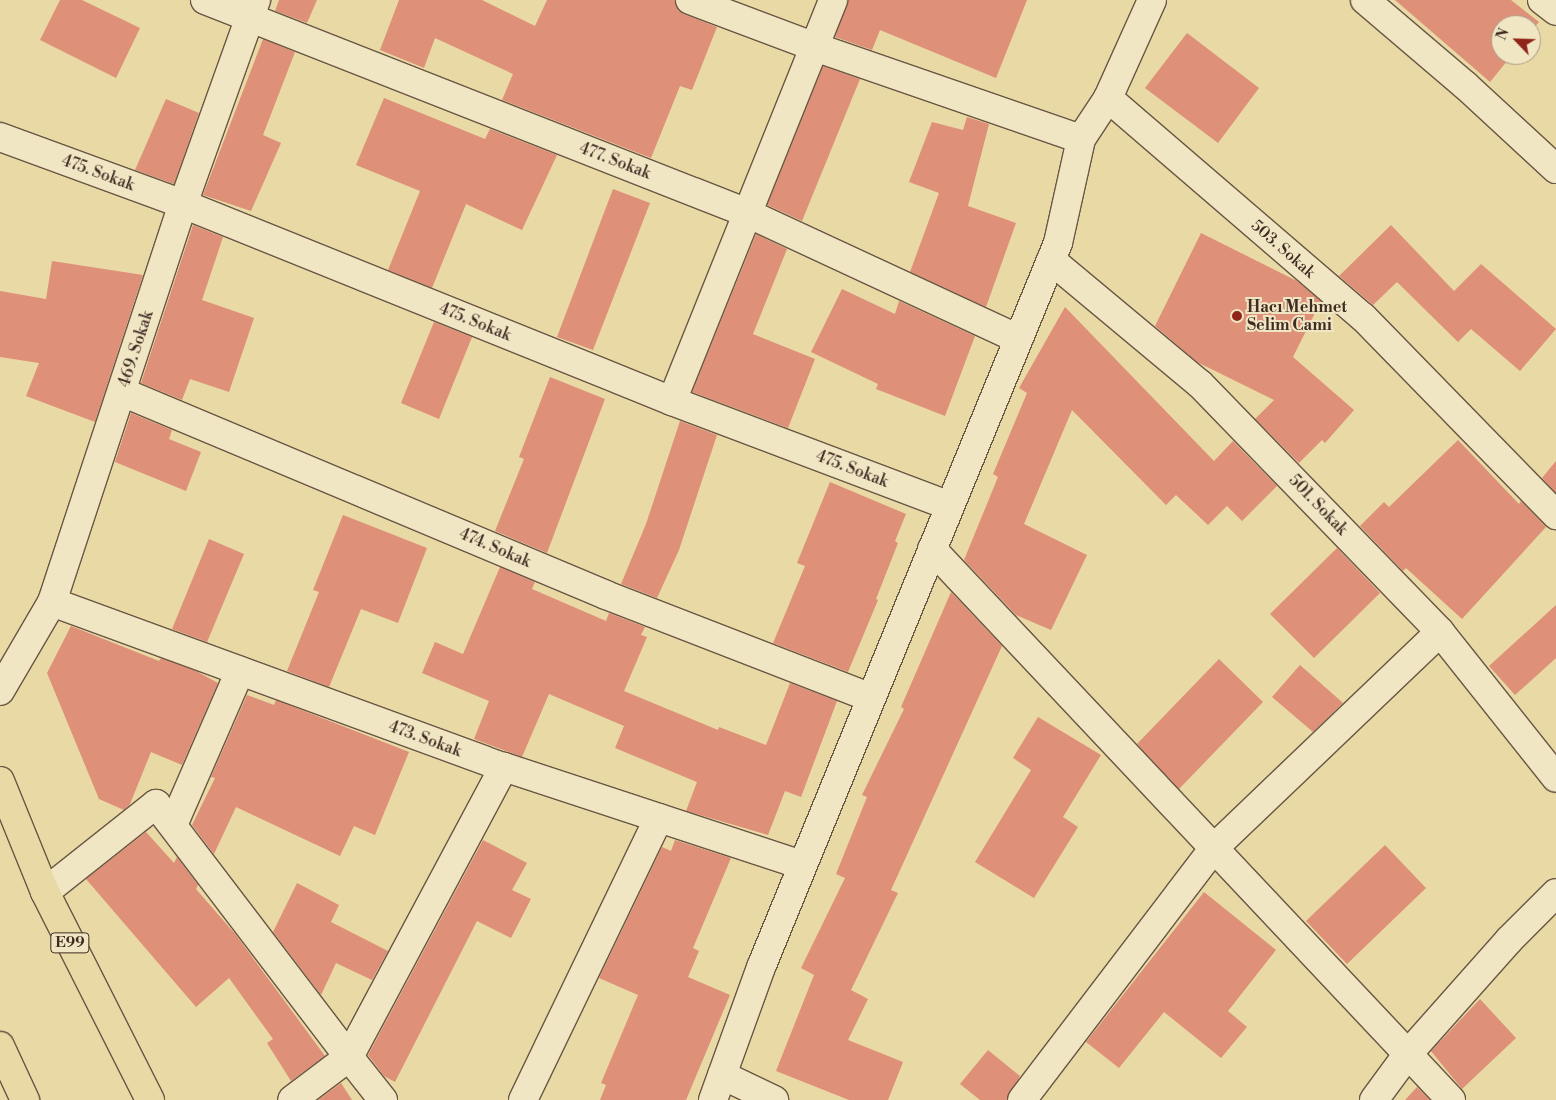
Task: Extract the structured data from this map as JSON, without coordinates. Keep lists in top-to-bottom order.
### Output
{
  "streets": {
    "highway": ["E99"],
    "street": [
      "477. Sokak",
      "475. Sokak",
      "503. Sokak",
      "469. Sokak",
      "501. Sokak",
      "474. Sokak",
      "473. Sokak"
    ]
  },
  "crossings": [
    ["477. Sokak", "469. Sokak"],
    ["475. Sokak", "469. Sokak"],
    ["469. Sokak", "474. Sokak"],
    ["469. Sokak", "473. Sokak"]
  ],
  "places": ["Hacı Mehmet Selim Cami"],
  "north": "top left"
}
